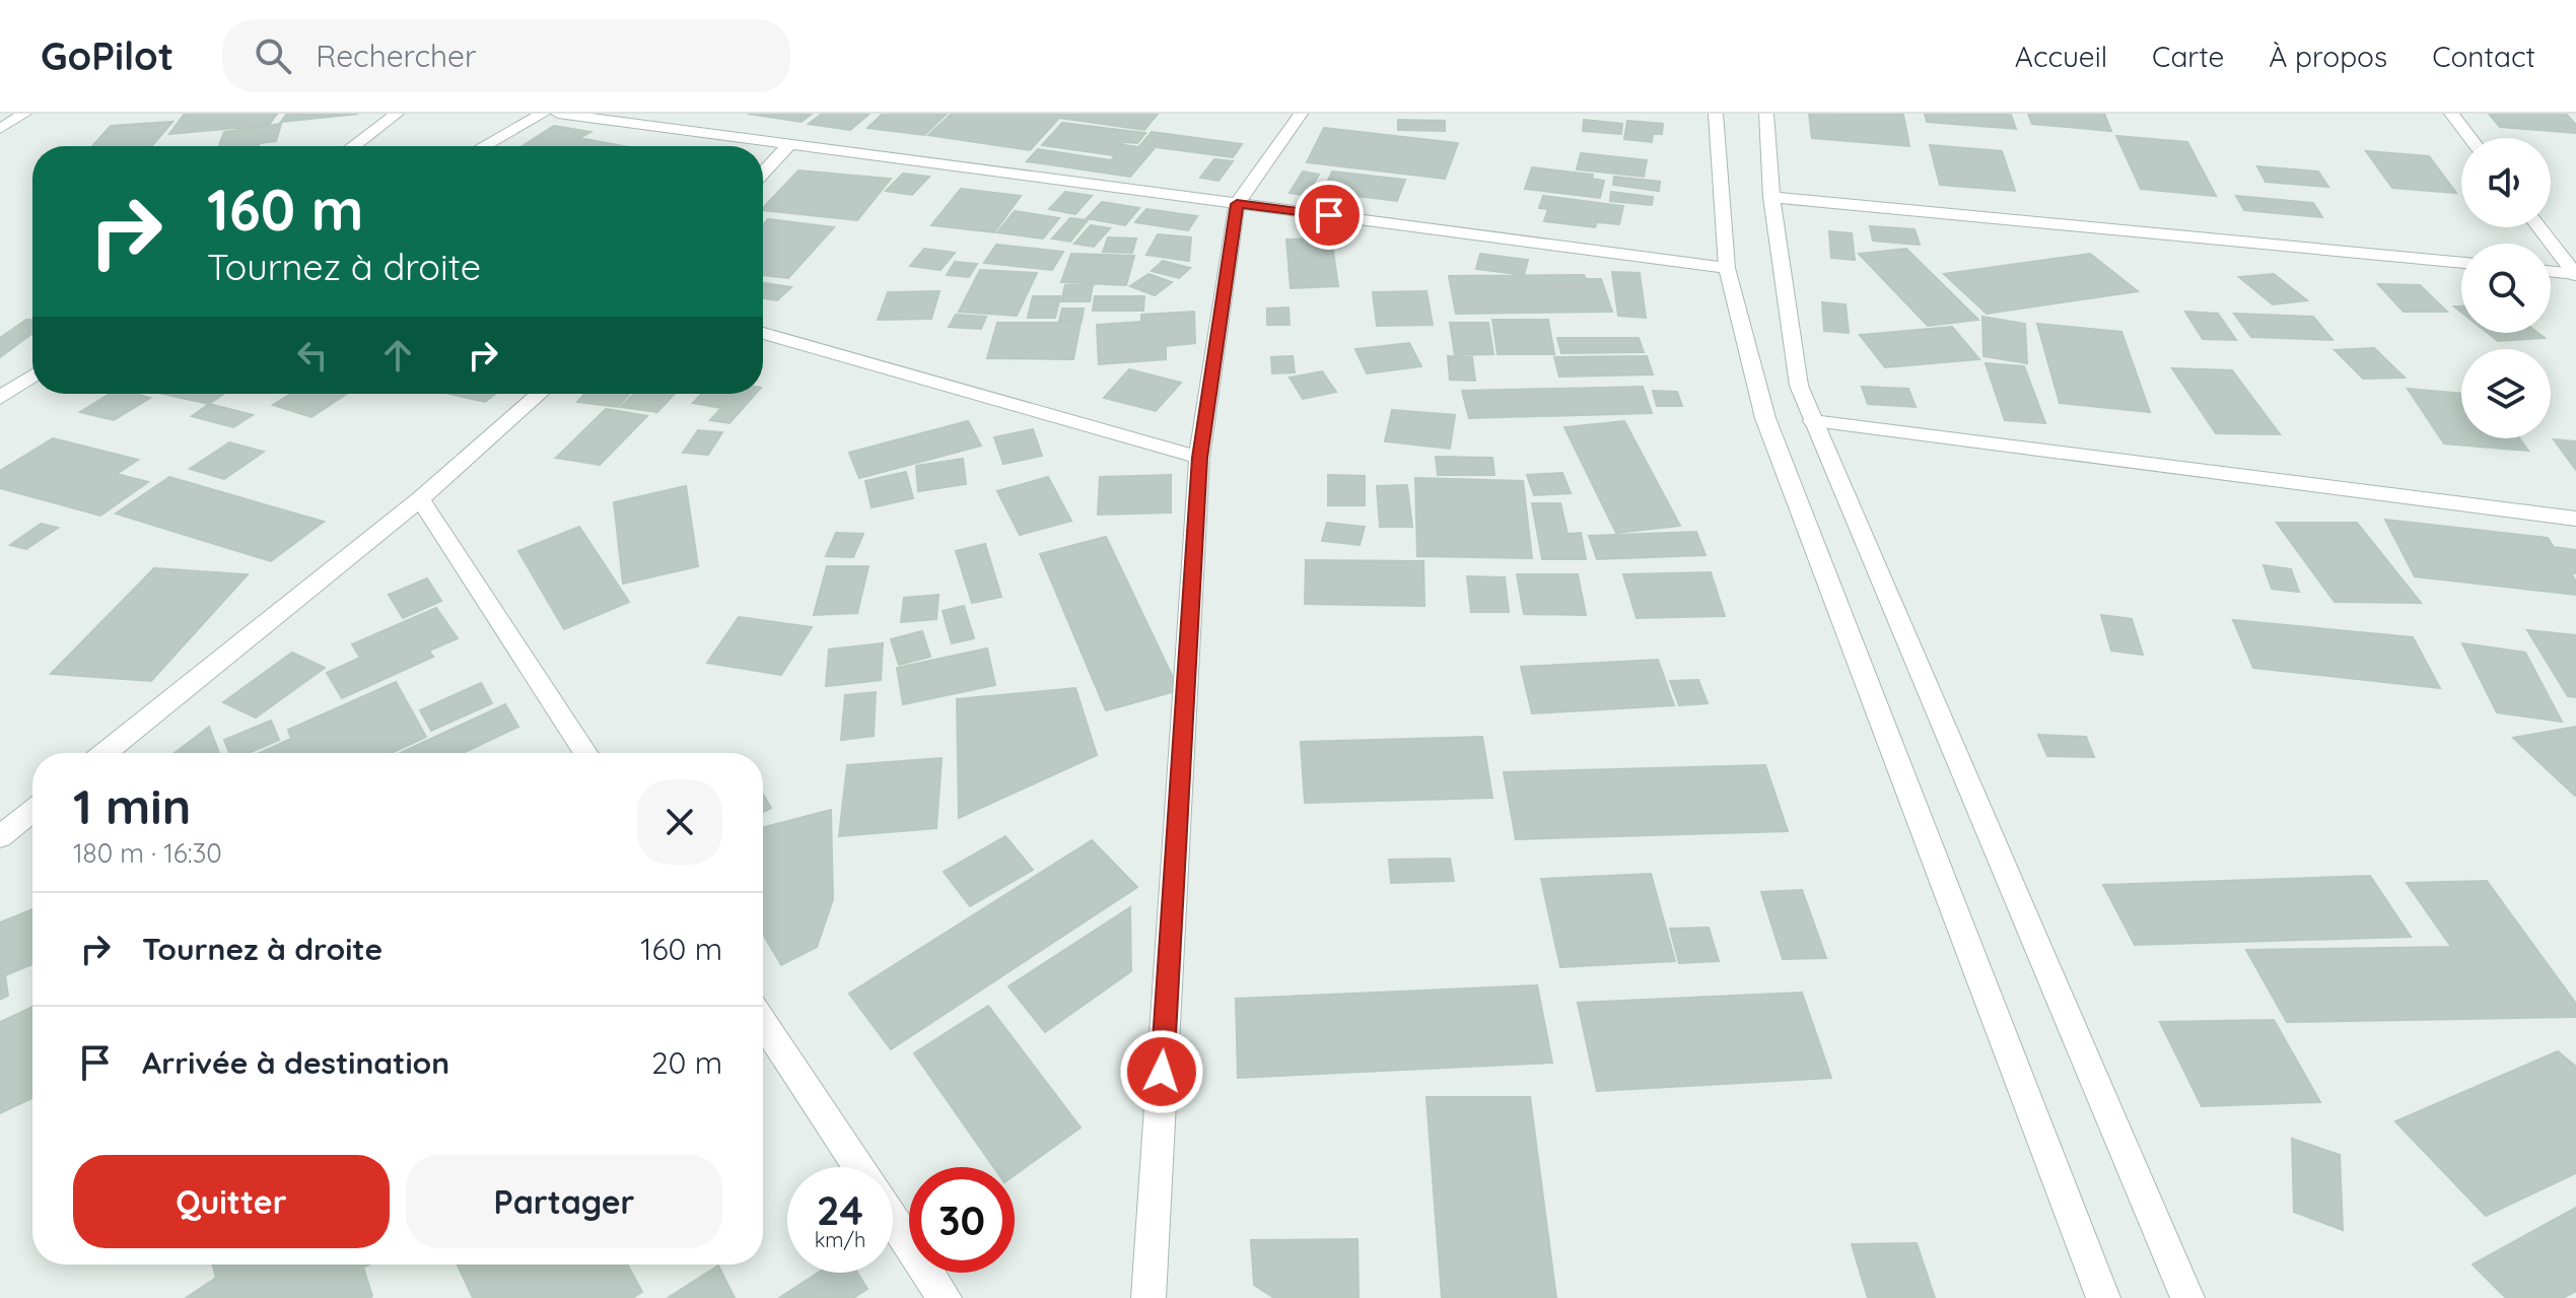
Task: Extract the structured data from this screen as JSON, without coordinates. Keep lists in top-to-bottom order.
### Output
{
  "page": {
    "header": "GoPilot",
    "search": "Rechercher",
    "nav": [
      "Accueil",
      "Carte",
      "À propos",
      "Contact"
    ],
    "turn": ["160 m", "Tournez à droite"],
    "heading": ["1 min", "180 m · 16:30"],
    "list": [
      {
        "name": "Tournez à droite",
        "value": "160 m"
      },
      {
        "name": "Arrivée à destination",
        "value": "20 m"
      }
    ],
    "buttons": ["Quitter", "Partager"],
    "speed": "24 km/h",
    "limit": "30"
  }
}
